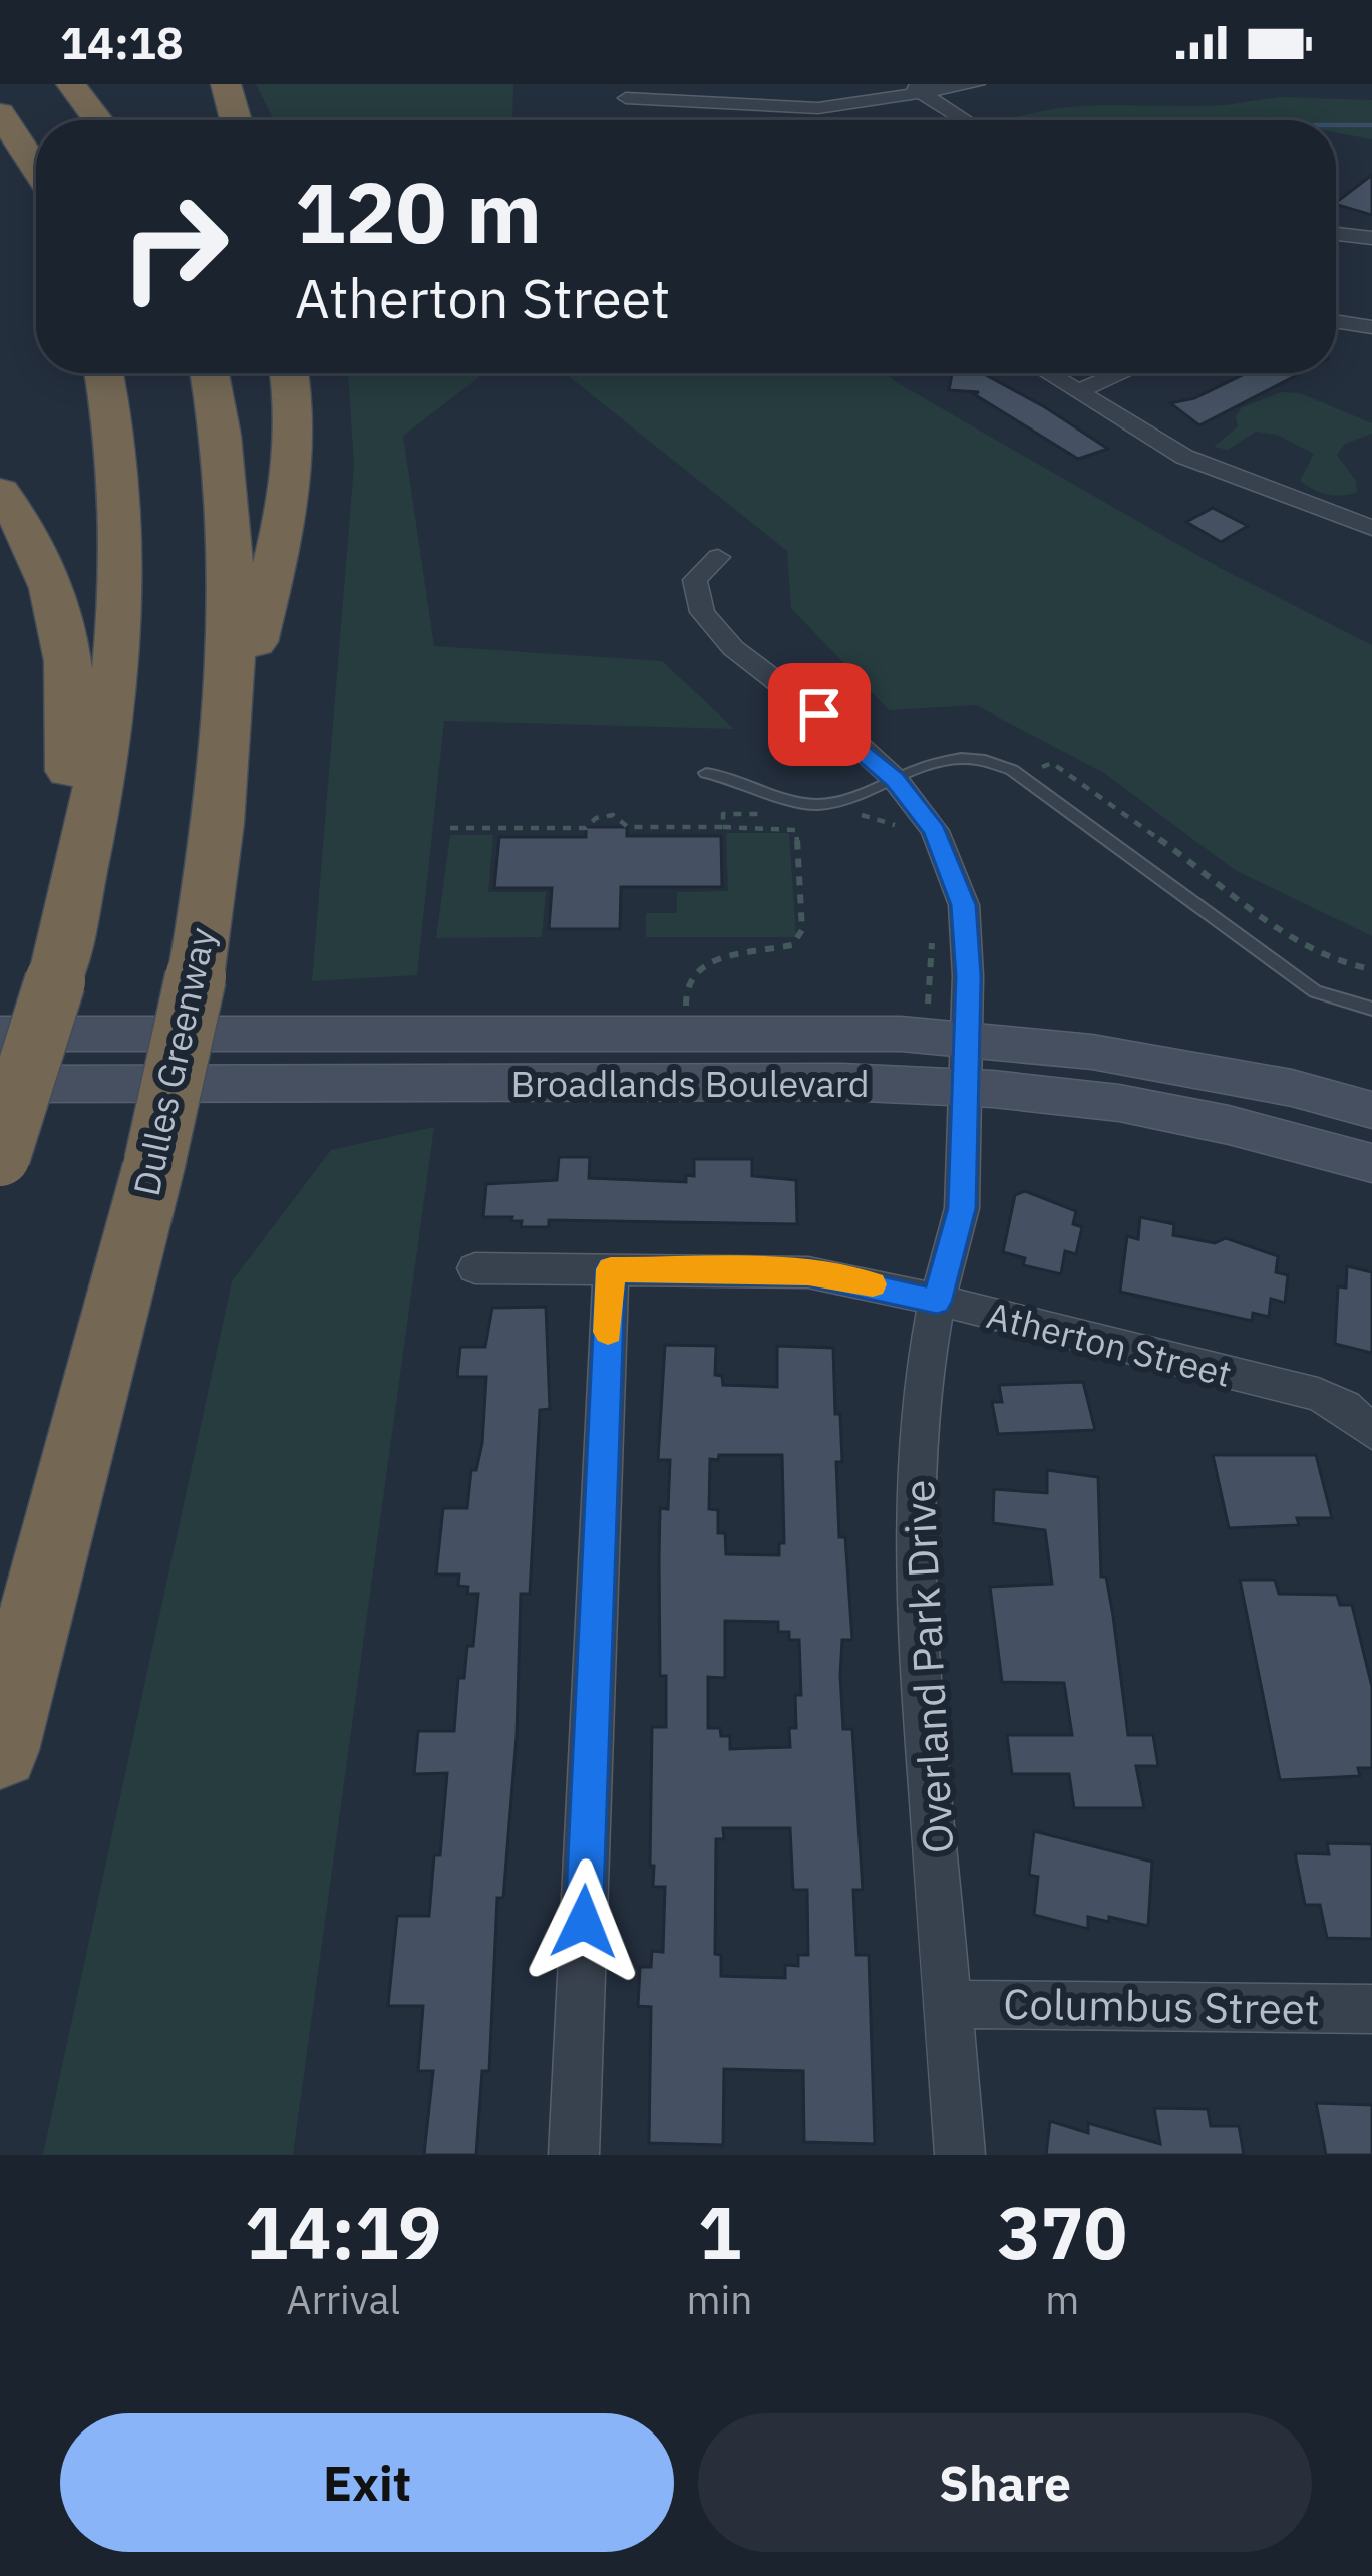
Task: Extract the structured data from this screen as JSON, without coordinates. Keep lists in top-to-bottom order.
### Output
{
  "streets": {
    "highway": ["Dulles Greenway"],
    "main road": ["Broadlands Boulevard"],
    "street": ["Atherton Street", "Overland Park Drive", "Columbus Street"]
  },
  "crossings": [
    ["Broadlands Boulevard", "Overland Park Drive"],
    ["Atherton Street", "Overland Park Drive"],
    ["Overland Park Drive", "Columbus Street"]
  ],
  "page": {
    "status": "14:18",
    "turn": ["120 m", "Atherton Street"],
    "eta": [
      "14:19",
      "Arrival",
      "1",
      "min",
      "370",
      "m"
    ],
    "buttons": ["Exit", "Share"]
  }
}
